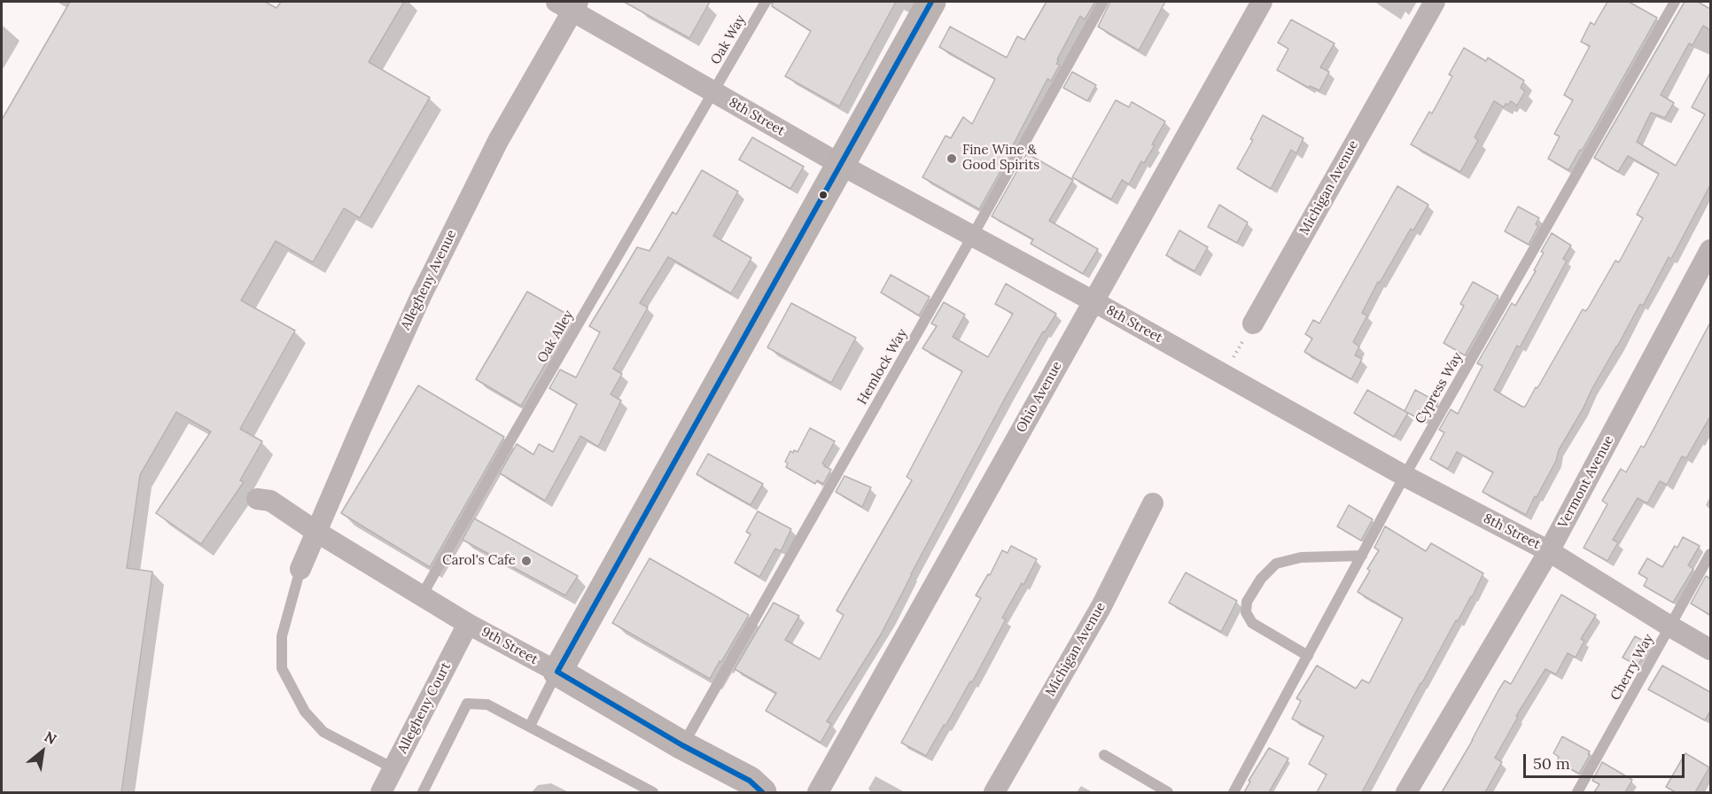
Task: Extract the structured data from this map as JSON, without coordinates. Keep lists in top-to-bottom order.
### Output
{
  "streets": {
    "main road": ["9th Street"],
    "street": [
      "8th Street",
      "Michigan Avenue",
      "Allegheny Avenue",
      "Ohio Avenue",
      "Vermont Avenue",
      "Allegheny Court"
    ],
    "lane": [
      "Oak Way",
      "Oak Alley",
      "Hemlock Way",
      "Cypress Way",
      "Cherry Way"
    ]
  },
  "crossings": [
    ["Oak Way", "8th Street"],
    ["Oak Way", "Oak Alley"],
    ["8th Street", "Allegheny Avenue"],
    ["8th Street", "Oak Alley"],
    ["8th Street", "Hemlock Way"],
    ["8th Street", "Cypress Way"],
    ["8th Street", "Ohio Avenue"],
    ["8th Street", "Vermont Avenue"],
    ["8th Street", "Cherry Way"],
    ["Allegheny Avenue", "9th Street"],
    ["Oak Alley", "9th Street"],
    ["Hemlock Way", "9th Street"],
    ["9th Street", "Allegheny Court"]
  ],
  "places": ["Fine Wine & Good Spirits", "Carol's Cafe"],
  "scale_bar": "50 m",
  "north": "top right"
}
